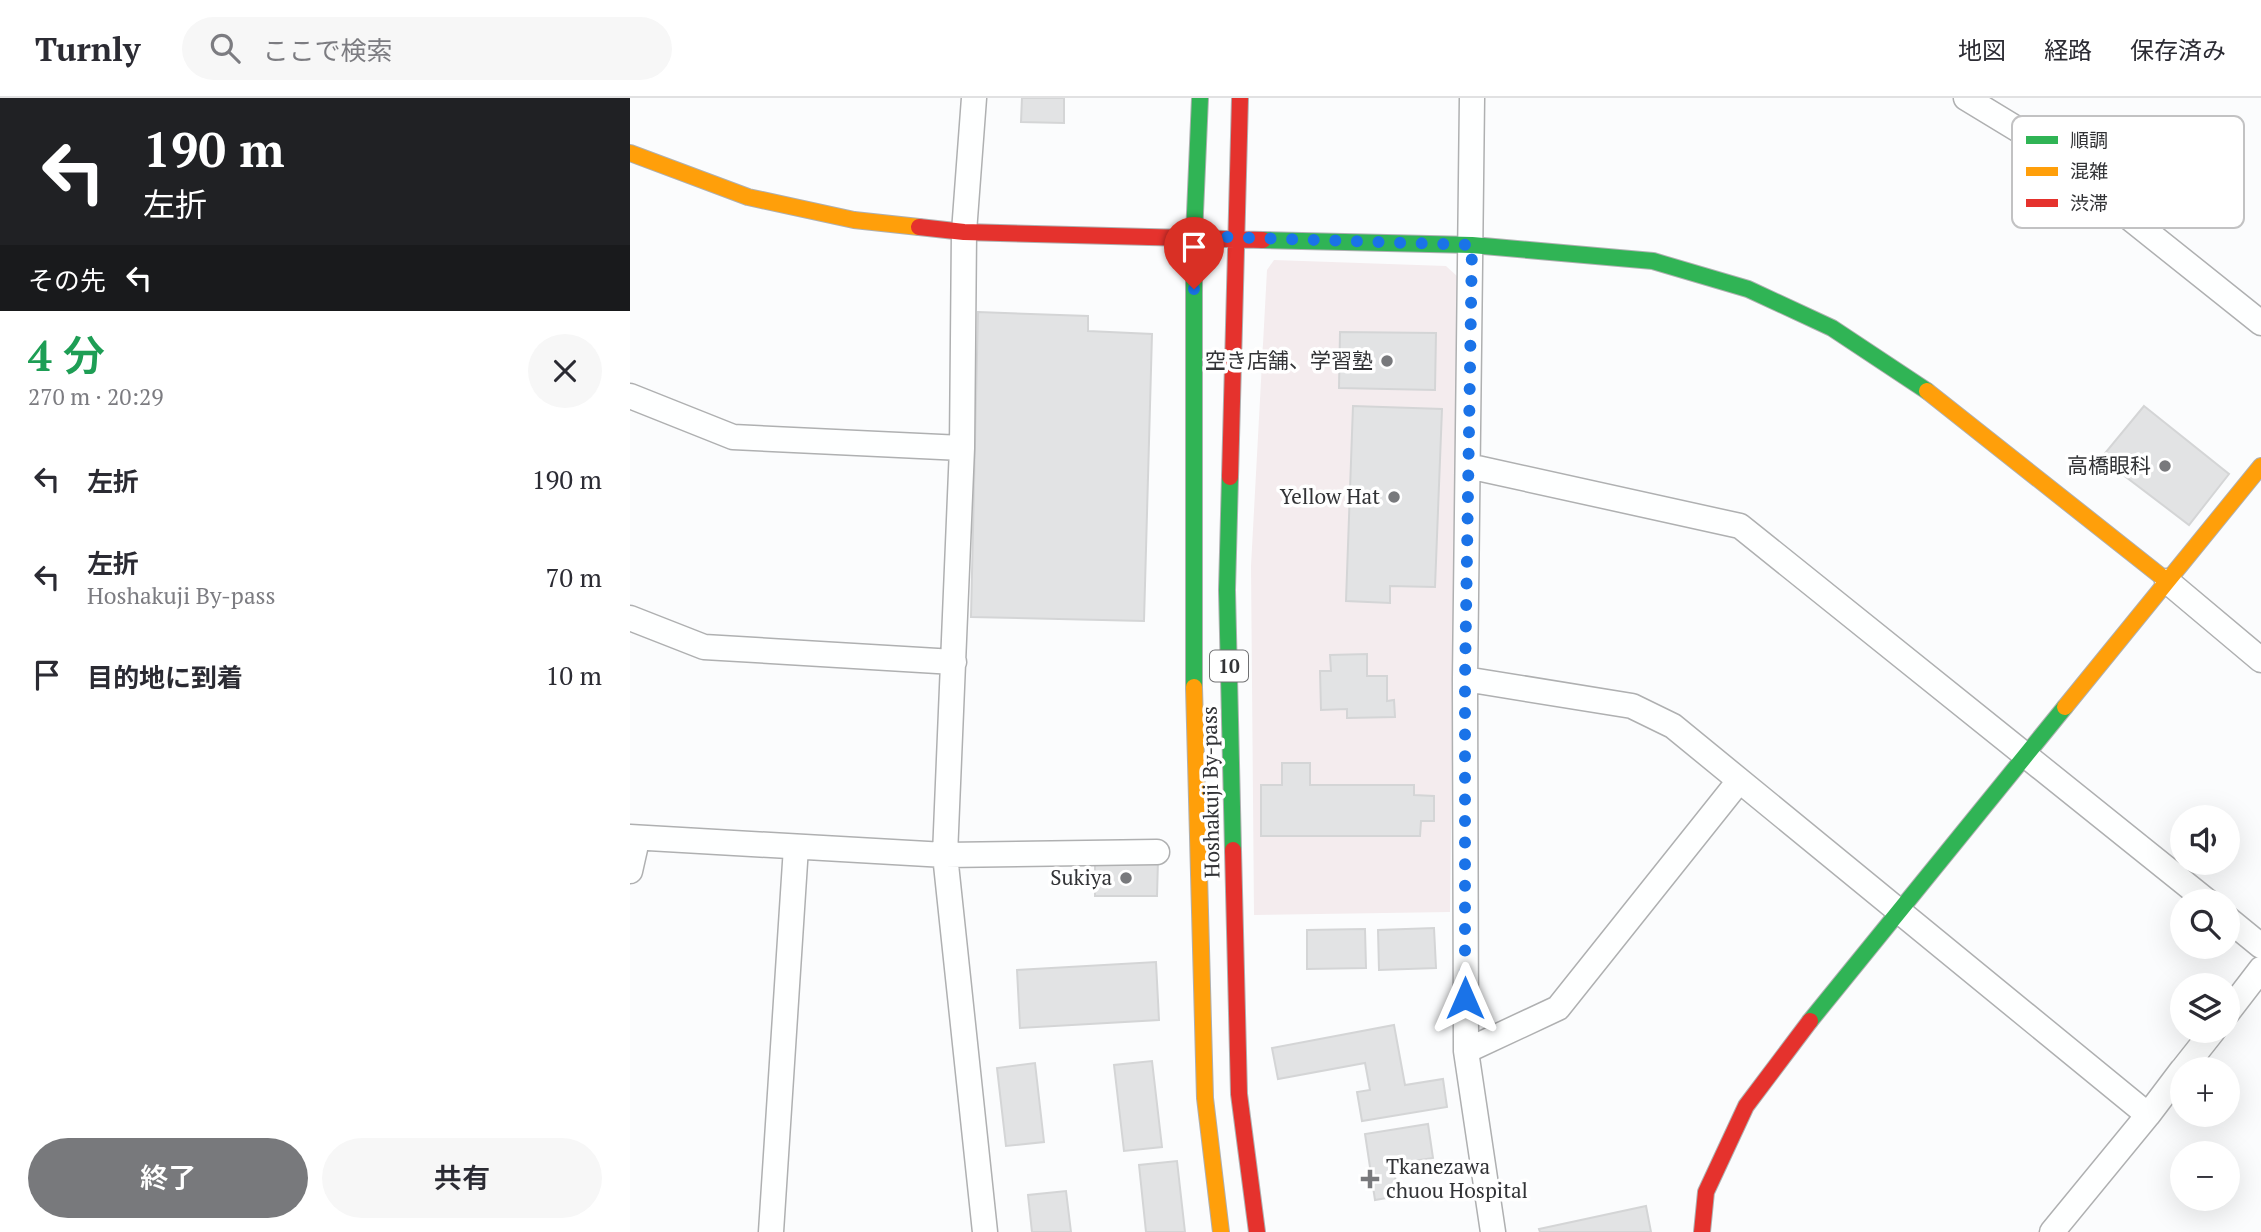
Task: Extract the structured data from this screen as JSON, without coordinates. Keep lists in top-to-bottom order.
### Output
{
  "streets": {
    "street": ["10", "Hoshakuji By-pass"]
  },
  "places": {
    "other": [
      "空き店舗、学習塾",
      "高橋眼科",
      "Yellow Hat",
      "Sukiya"
    ],
    "health": ["Tkanezawa chuou Hospital"]
  },
  "legend": ["順調", "混雑", "渋滞"],
  "page": {
    "header": "Turnly",
    "search": "ここで検索",
    "nav": ["地図", "経路", "保存済み"],
    "turn": ["190 m", "左折"],
    "then": "その先",
    "heading": ["4 分", "270 m · 20:29"],
    "list": [
      {
        "name": "左折",
        "value": "190 m"
      },
      {
        "name": "左折",
        "note": "Hoshakuji By-pass",
        "value": "70 m"
      },
      {
        "name": "目的地に到着",
        "value": "10 m"
      }
    ],
    "map_buttons": ["+", "−"],
    "buttons": ["終了", "共有"]
  }
}
